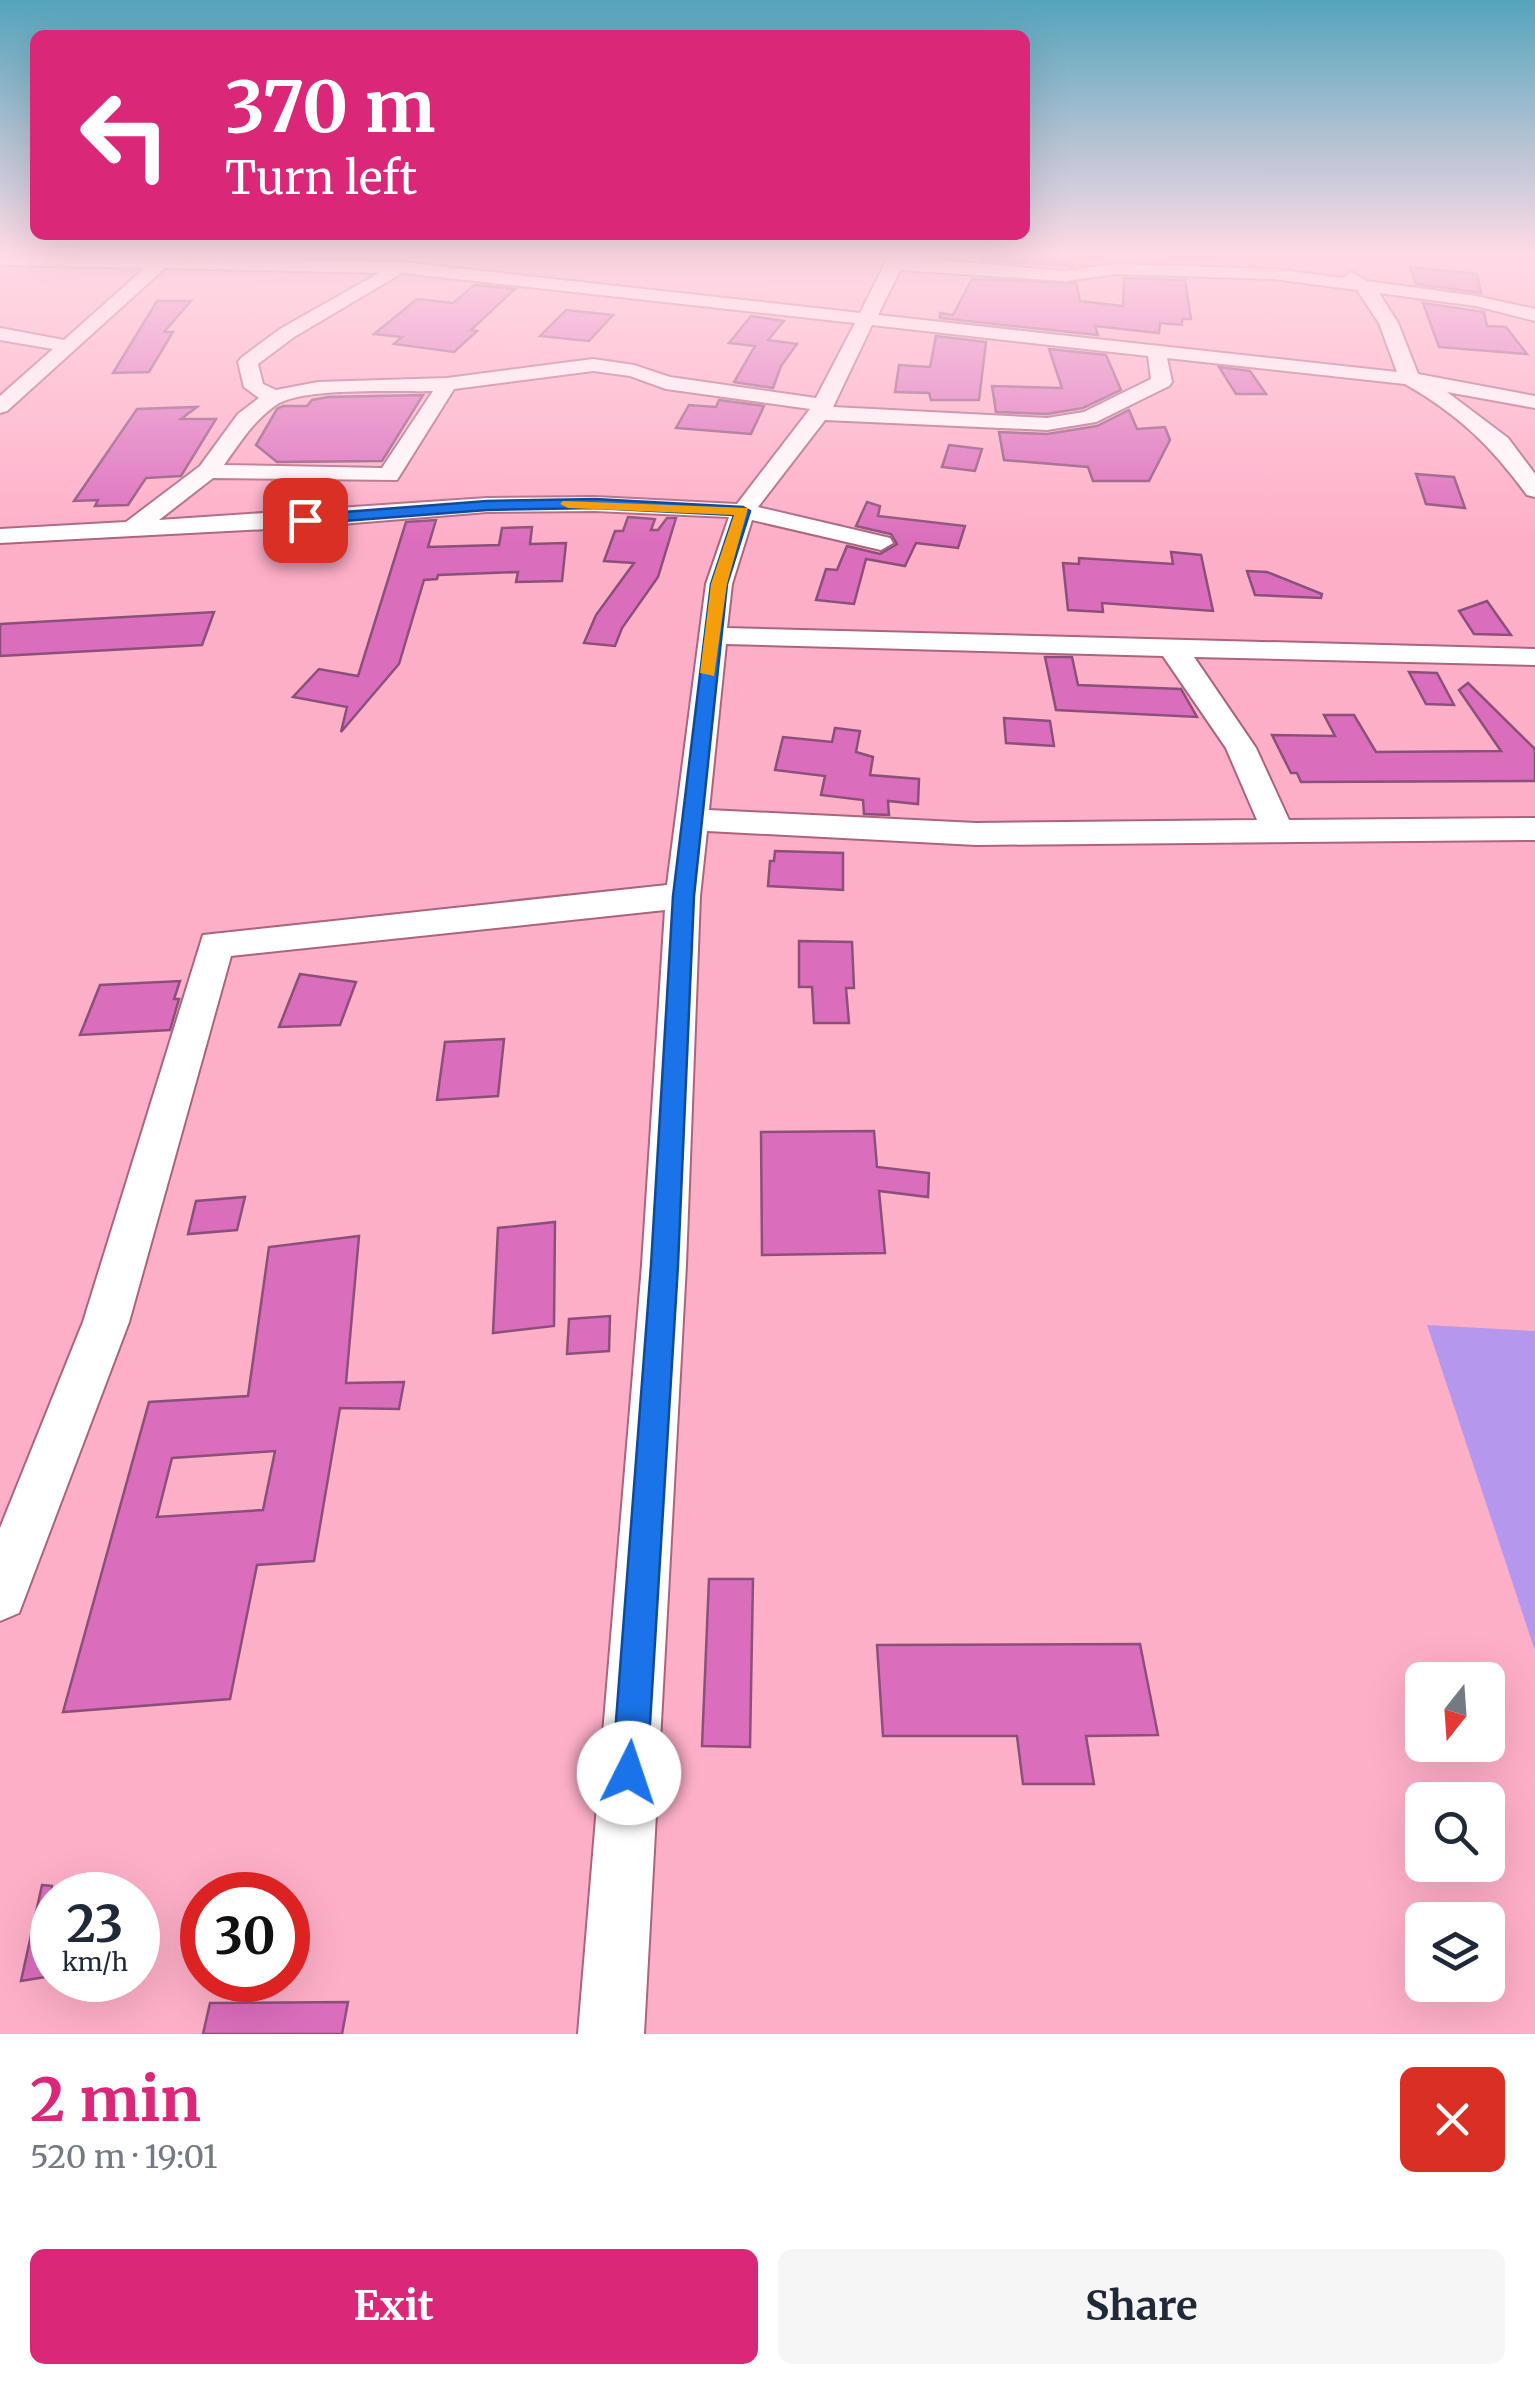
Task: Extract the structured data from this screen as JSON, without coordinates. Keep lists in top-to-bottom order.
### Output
{
  "north": "bottom",
  "page": {
    "turn": ["370 m", "Turn left"],
    "speed": "23 km/h",
    "limit": "30",
    "heading": ["2 min", "520 m · 19:01"],
    "buttons": ["Exit", "Share"]
  }
}
